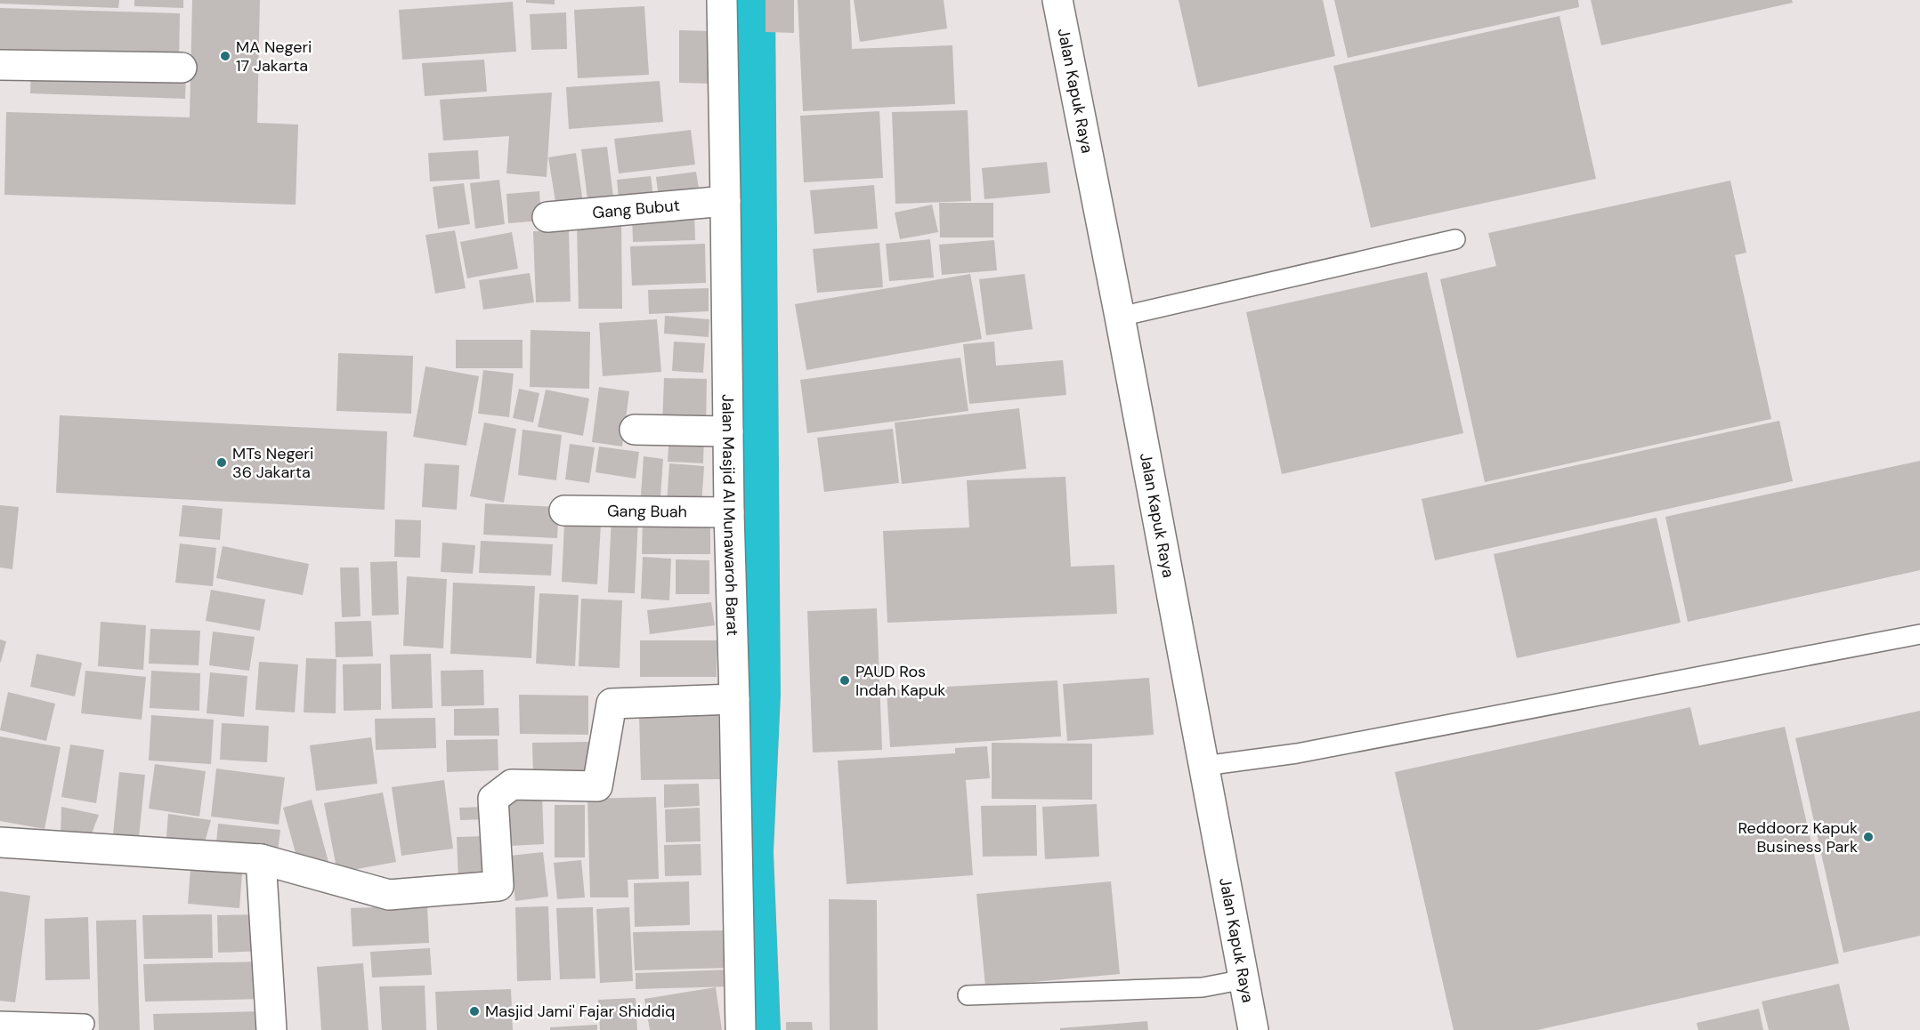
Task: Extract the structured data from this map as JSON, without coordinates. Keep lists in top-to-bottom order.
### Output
{
  "streets": {
    "street": [
      "Jalan Kapuk Raya",
      "Gang Bubut",
      "Gang Buah",
      "Jalan Masjid Al Munawaroh Barat"
    ]
  },
  "crossings": [
    ["Gang Bubut", "Jalan Masjid Al Munawaroh Barat"],
    ["Gang Buah", "Jalan Masjid Al Munawaroh Barat"]
  ],
  "places": [
    "MA Negeri 17 Jakarta",
    "MTs Negeri 36 Jakarta",
    "PAUD Ros Indah Kapuk",
    "Reddoorz Kapuk Business Park",
    "Masjid Jami' Fajar Shiddiq"
  ]
}
